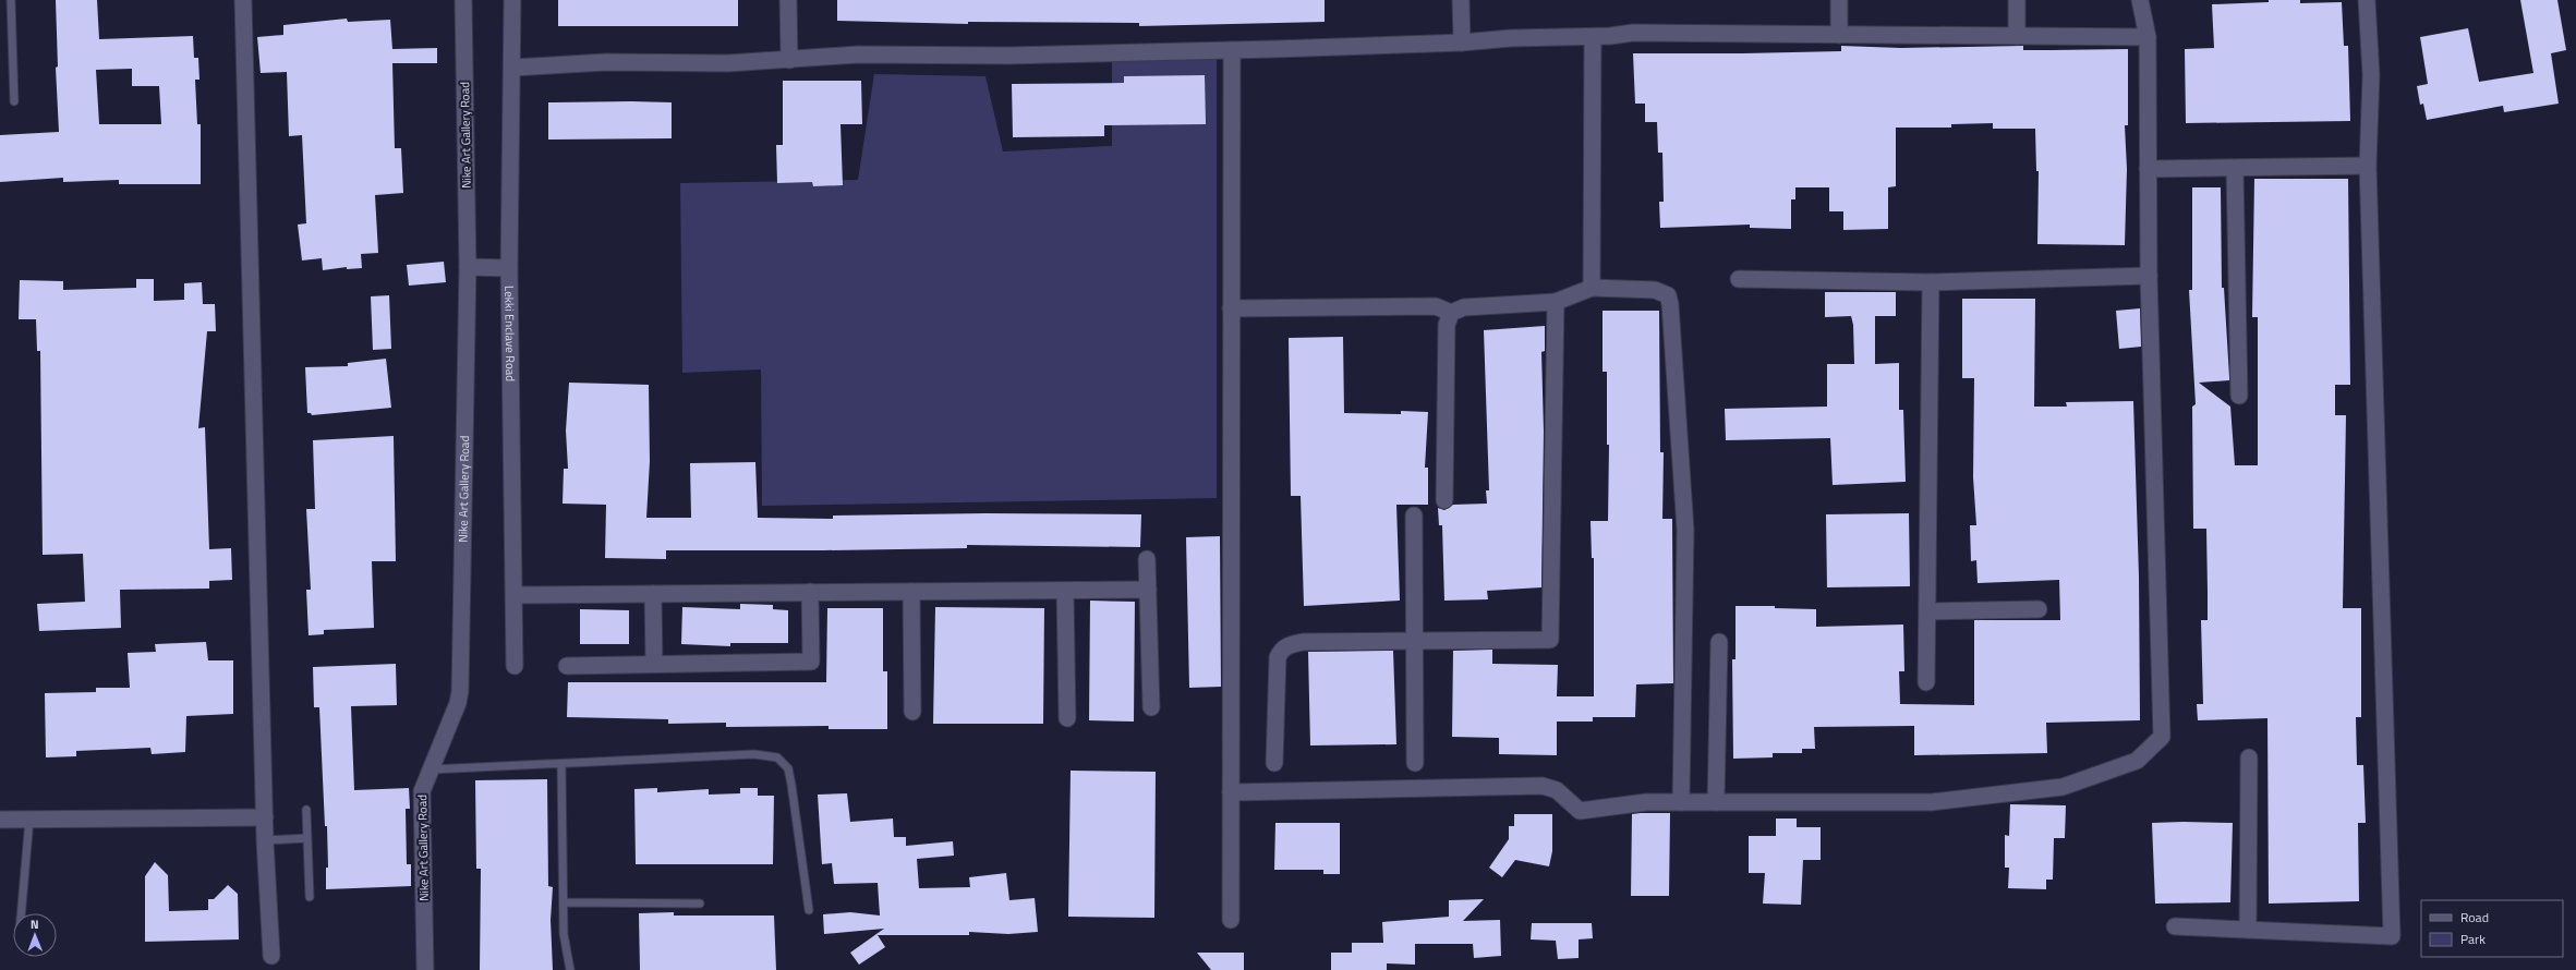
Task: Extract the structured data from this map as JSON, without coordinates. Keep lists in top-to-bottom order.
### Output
{
  "streets": {
    "street": ["Nike Art Gallery Road", "Lekki Enclave Road"]
  },
  "legend": ["Road", "Park"],
  "north": "top"
}
